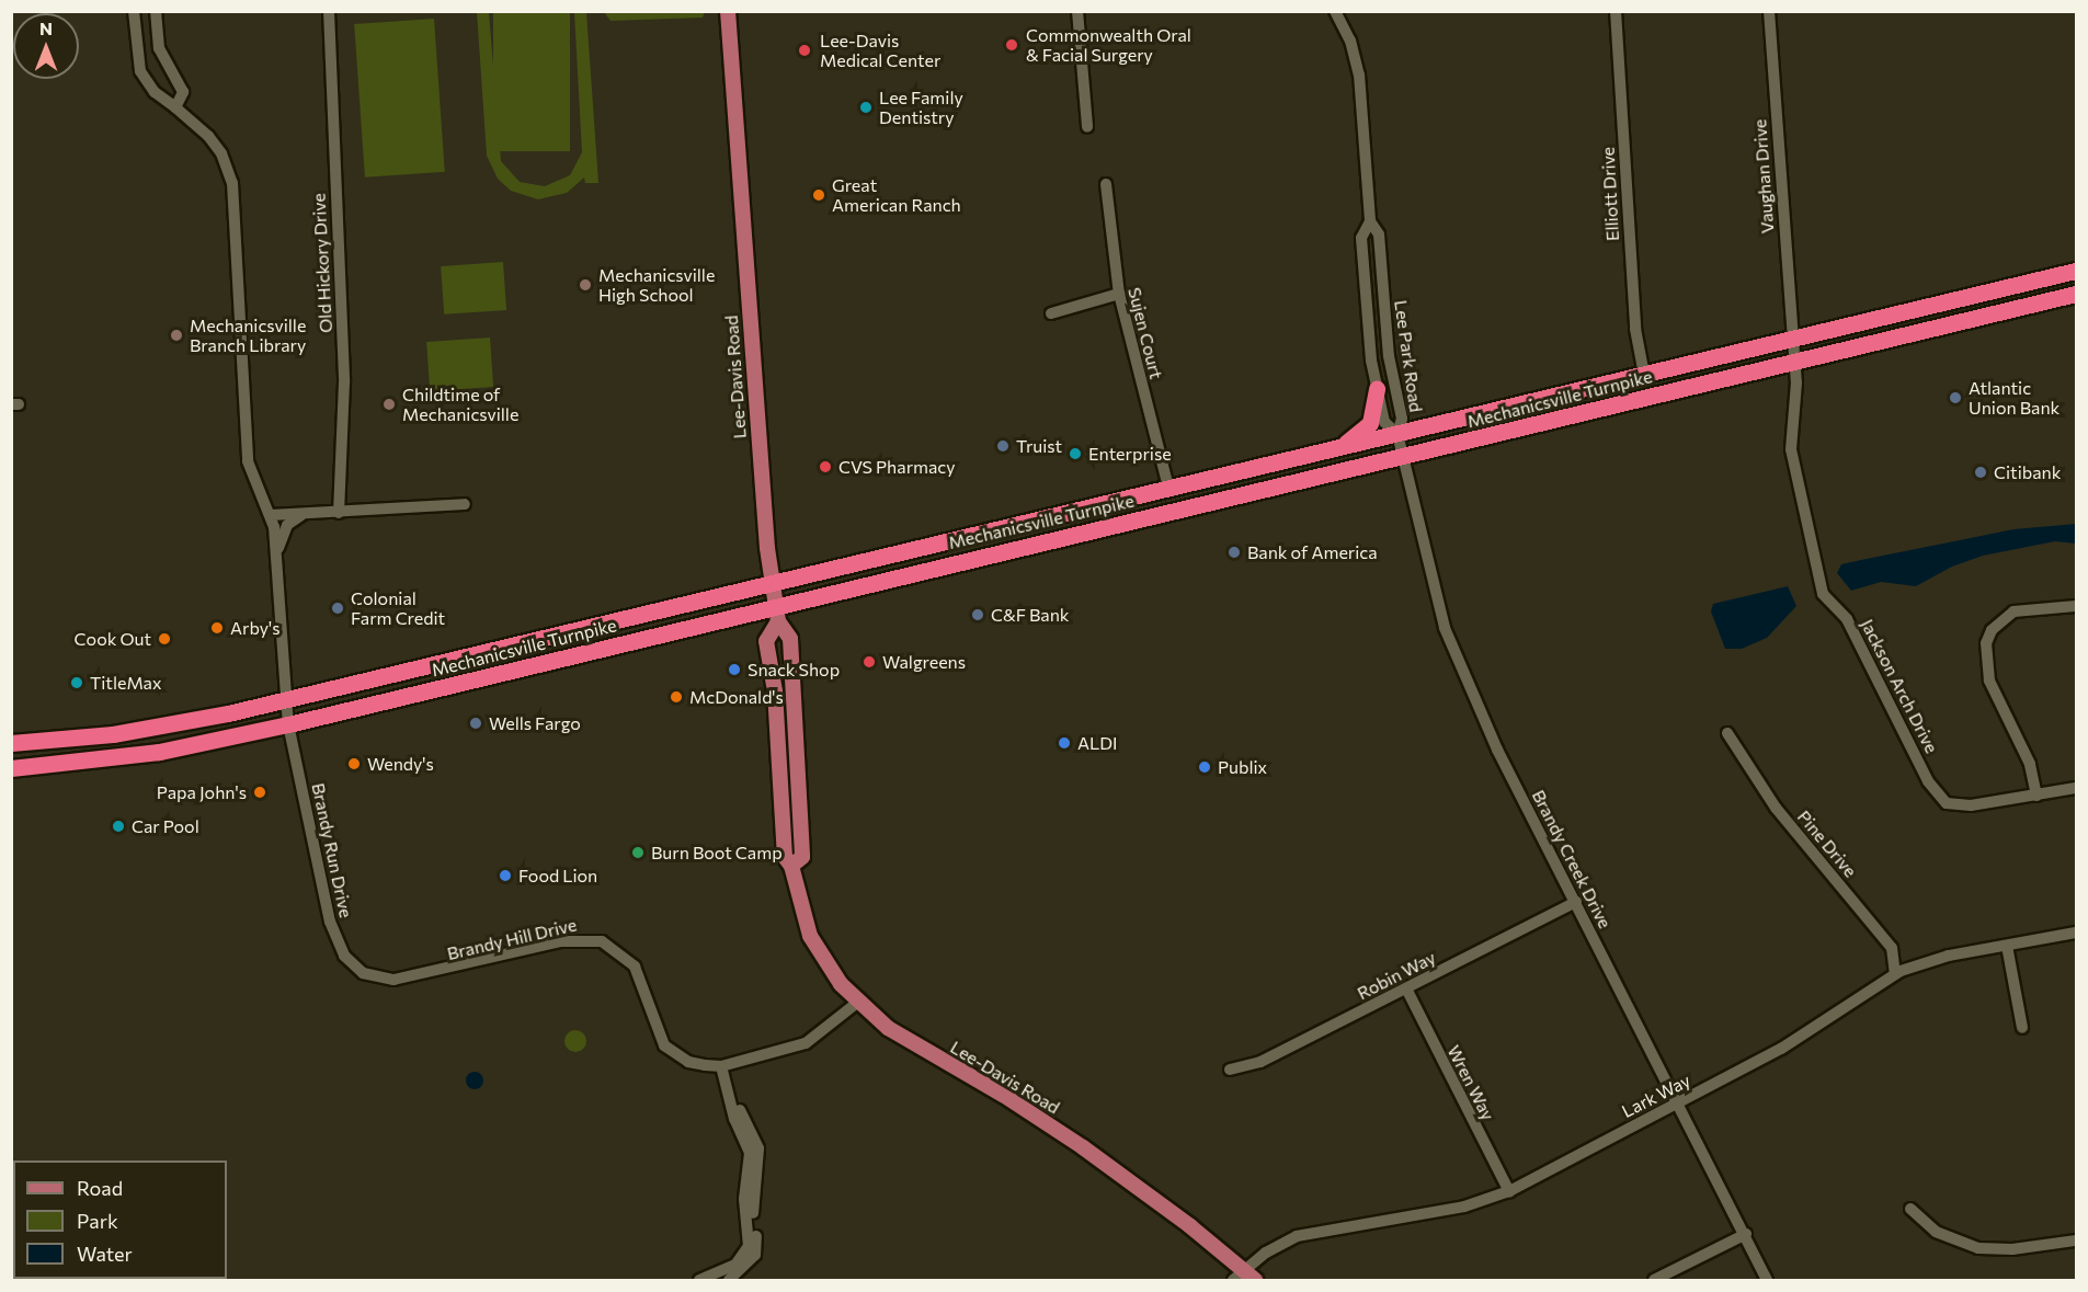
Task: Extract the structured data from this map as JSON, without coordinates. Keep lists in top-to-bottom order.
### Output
{
  "streets": {
    "highway": ["Mechanicsville Turnpike"],
    "main road": ["Lee-Davis Road"],
    "street": [
      "Vaughan Drive",
      "Elliott Drive",
      "Old Hickory Drive",
      "Sujen Court",
      "Lee Park Road",
      "Jackson Arch Drive",
      "Pine Drive",
      "Brandy Run Drive",
      "Brandy Creek Drive",
      "Brandy Hill Drive",
      "Robin Way",
      "Wren Way",
      "Lark Way"
    ]
  },
  "crossings": [
    ["Vaughan Drive", "Mechanicsville Turnpike"],
    ["Vaughan Drive", "Jackson Arch Drive"],
    ["Elliott Drive", "Mechanicsville Turnpike"],
    ["Sujen Court", "Mechanicsville Turnpike"],
    ["Lee Park Road", "Mechanicsville Turnpike"],
    ["Lee Park Road", "Brandy Creek Drive"],
    ["Lee-Davis Road", "Mechanicsville Turnpike"],
    ["Lee-Davis Road", "Brandy Hill Drive"],
    ["Lee-Davis Road", "Lark Way"],
    ["Mechanicsville Turnpike", "Jackson Arch Drive"],
    ["Mechanicsville Turnpike", "Brandy Run Drive"],
    ["Mechanicsville Turnpike", "Brandy Creek Drive"],
    ["Pine Drive", "Lark Way"],
    ["Brandy Run Drive", "Brandy Hill Drive"],
    ["Brandy Creek Drive", "Robin Way"],
    ["Brandy Creek Drive", "Lark Way"],
    ["Robin Way", "Wren Way"],
    ["Wren Way", "Lark Way"]
  ],
  "places": [
    "Commonwealth Oral & Facial Surgery",
    "Lee-Davis Medical Center",
    "Lee Family Dentistry",
    "Great American Ranch",
    "Mechanicsville High School",
    "Mechanicsville Branch Library",
    "Atlantic Union Bank",
    "Childtime of Mechanicsville",
    "Truist",
    "Enterprise",
    "CVS Pharmacy",
    "Citibank",
    "Bank of America",
    "Colonial Farm Credit",
    "C&F Bank",
    "Arby's",
    "Cook Out",
    "Walgreens",
    "Snack Shop",
    "TitleMax",
    "McDonald's",
    "Wells Fargo",
    "ALDI",
    "Wendy's",
    "Publix",
    "Papa John's",
    "Car Pool",
    "Burn Boot Camp",
    "Food Lion"
  ],
  "legend": ["Road", "Park", "Water"],
  "north": "top"
}
